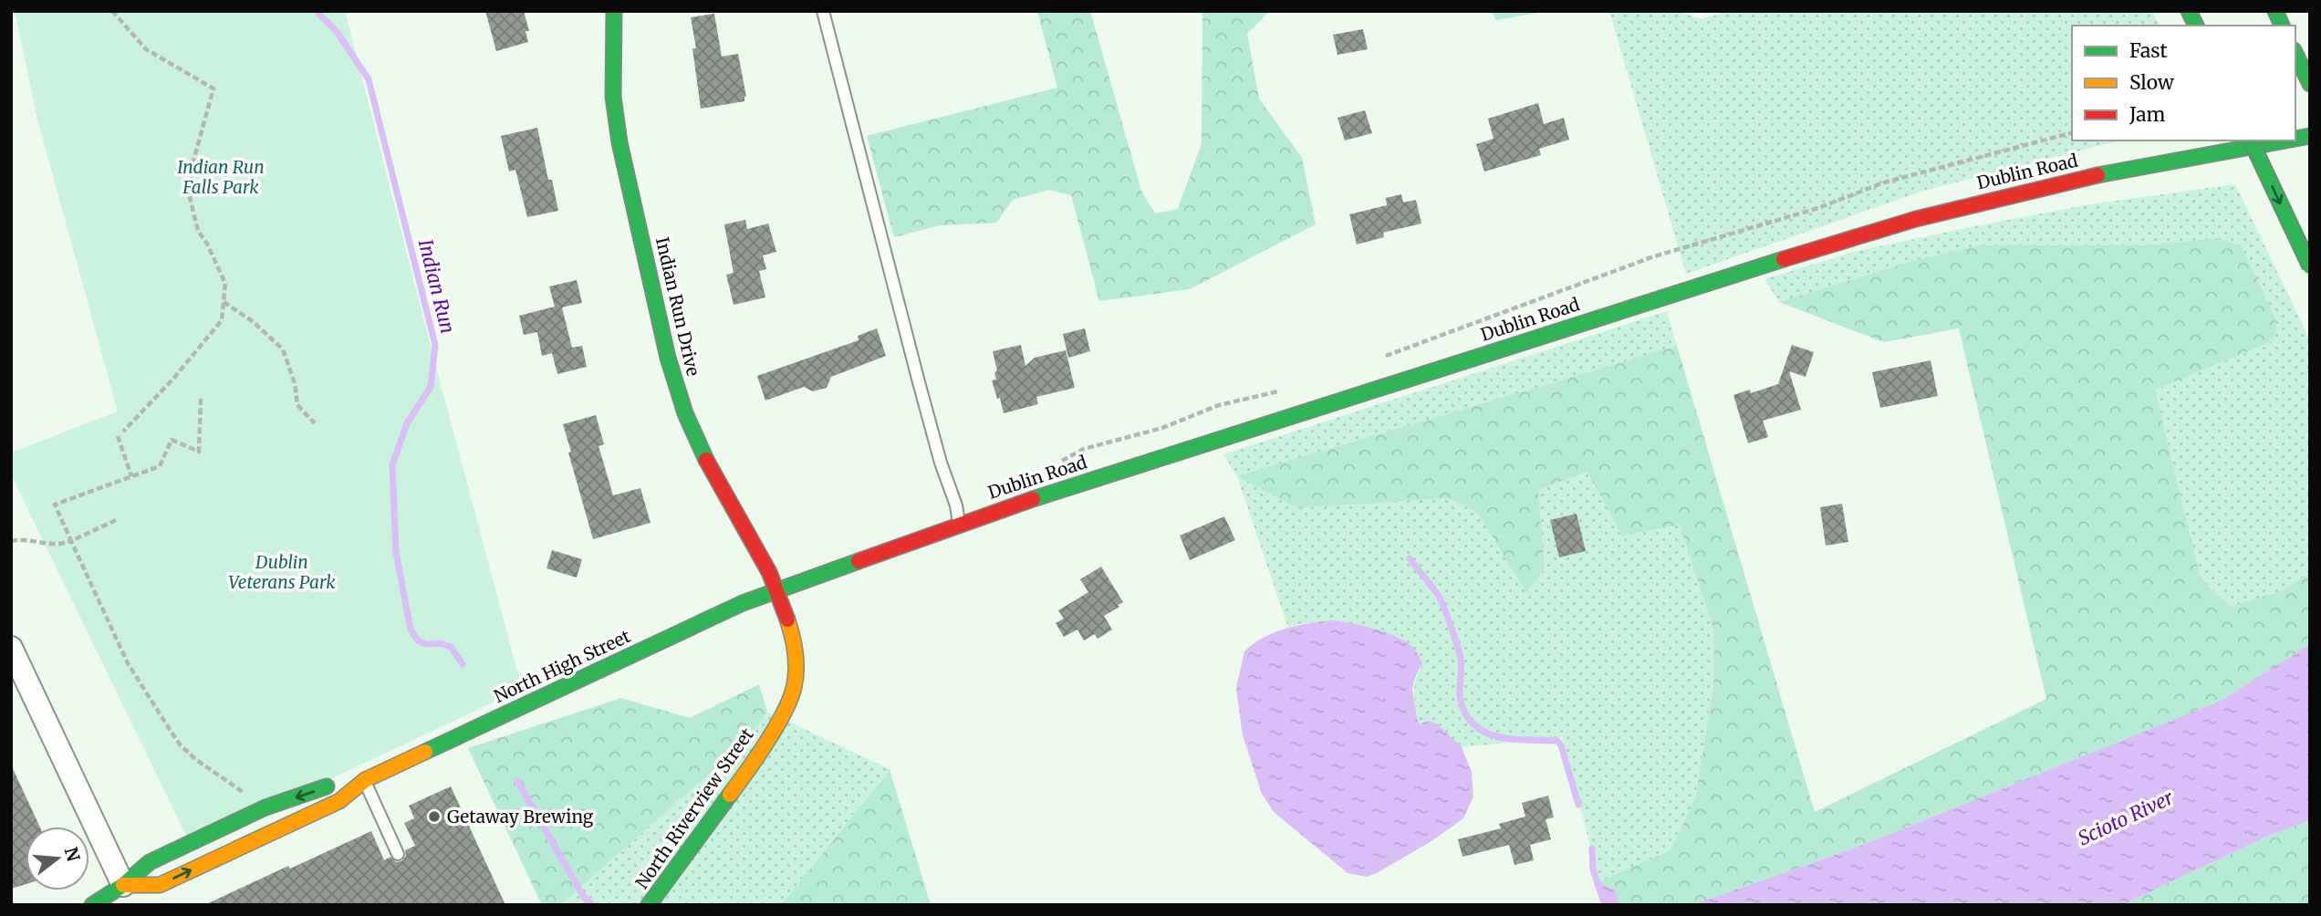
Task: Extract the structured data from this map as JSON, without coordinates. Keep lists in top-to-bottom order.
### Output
{
  "streets": {
    "main road": [
      "Dublin Road",
      "Indian Run Drive",
      "North High Street",
      "North Riverview Street"
    ]
  },
  "crossings": [
    ["Dublin Road", "Indian Run Drive"],
    ["Dublin Road", "North High Street"],
    ["Dublin Road", "North Riverview Street"],
    ["Indian Run Drive", "North High Street"],
    ["Indian Run Drive", "North Riverview Street"],
    ["North High Street", "North Riverview Street"]
  ],
  "water": ["Indian Run", "Scioto River"],
  "parks": ["Indian Run Falls Park", "Dublin Veterans Park"],
  "places": ["Getaway Brewing"],
  "legend": ["Fast", "Slow", "Jam"],
  "north": "right"
}
